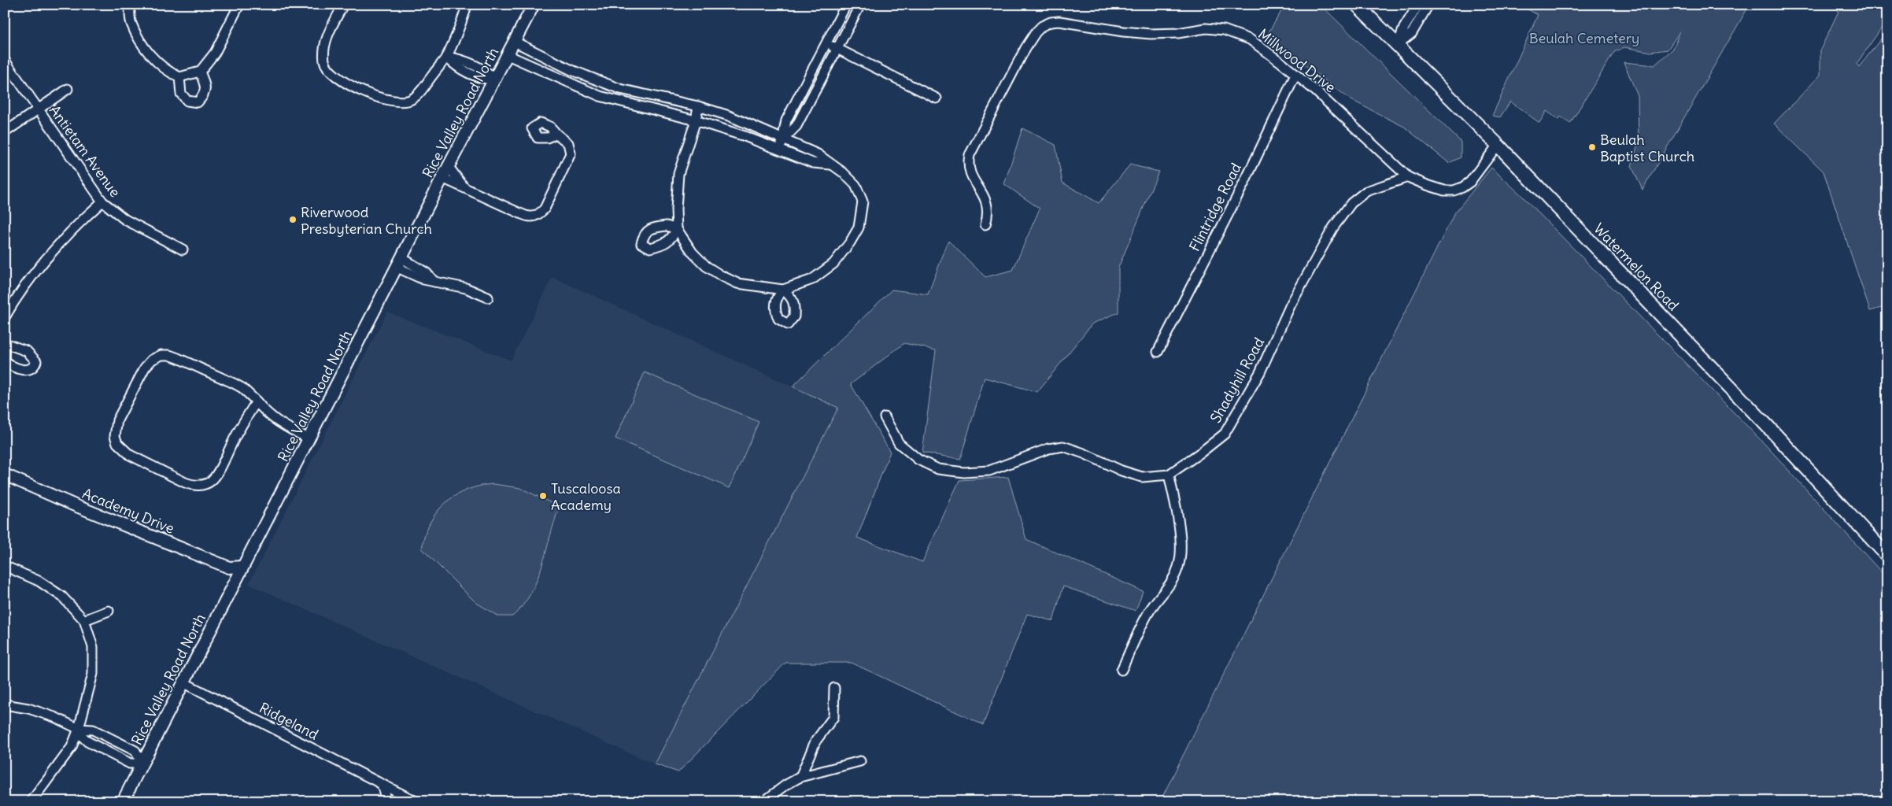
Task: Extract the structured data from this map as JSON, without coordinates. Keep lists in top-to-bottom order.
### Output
{
  "streets": {
    "main road": ["Watermelon Road"],
    "street": [
      "Millwood Drive",
      "Rice Valley Road North",
      "Antietam Avenue",
      "Flintridge Road",
      "Shadyhill Road",
      "Academy Drive",
      "Ridgeland"
    ]
  },
  "crossings": [
    ["Millwood Drive", "Flintridge Road"],
    ["Millwood Drive", "Watermelon Road"],
    ["Millwood Drive", "Shadyhill Road"],
    ["Rice Valley Road North", "Academy Drive"],
    ["Rice Valley Road North", "Ridgeland"]
  ],
  "parks": ["Beulah Cemetery"],
  "places": ["Beulah Baptist Church", "Riverwood Presbyterian Church", "Tuscaloosa Academy"]
}
